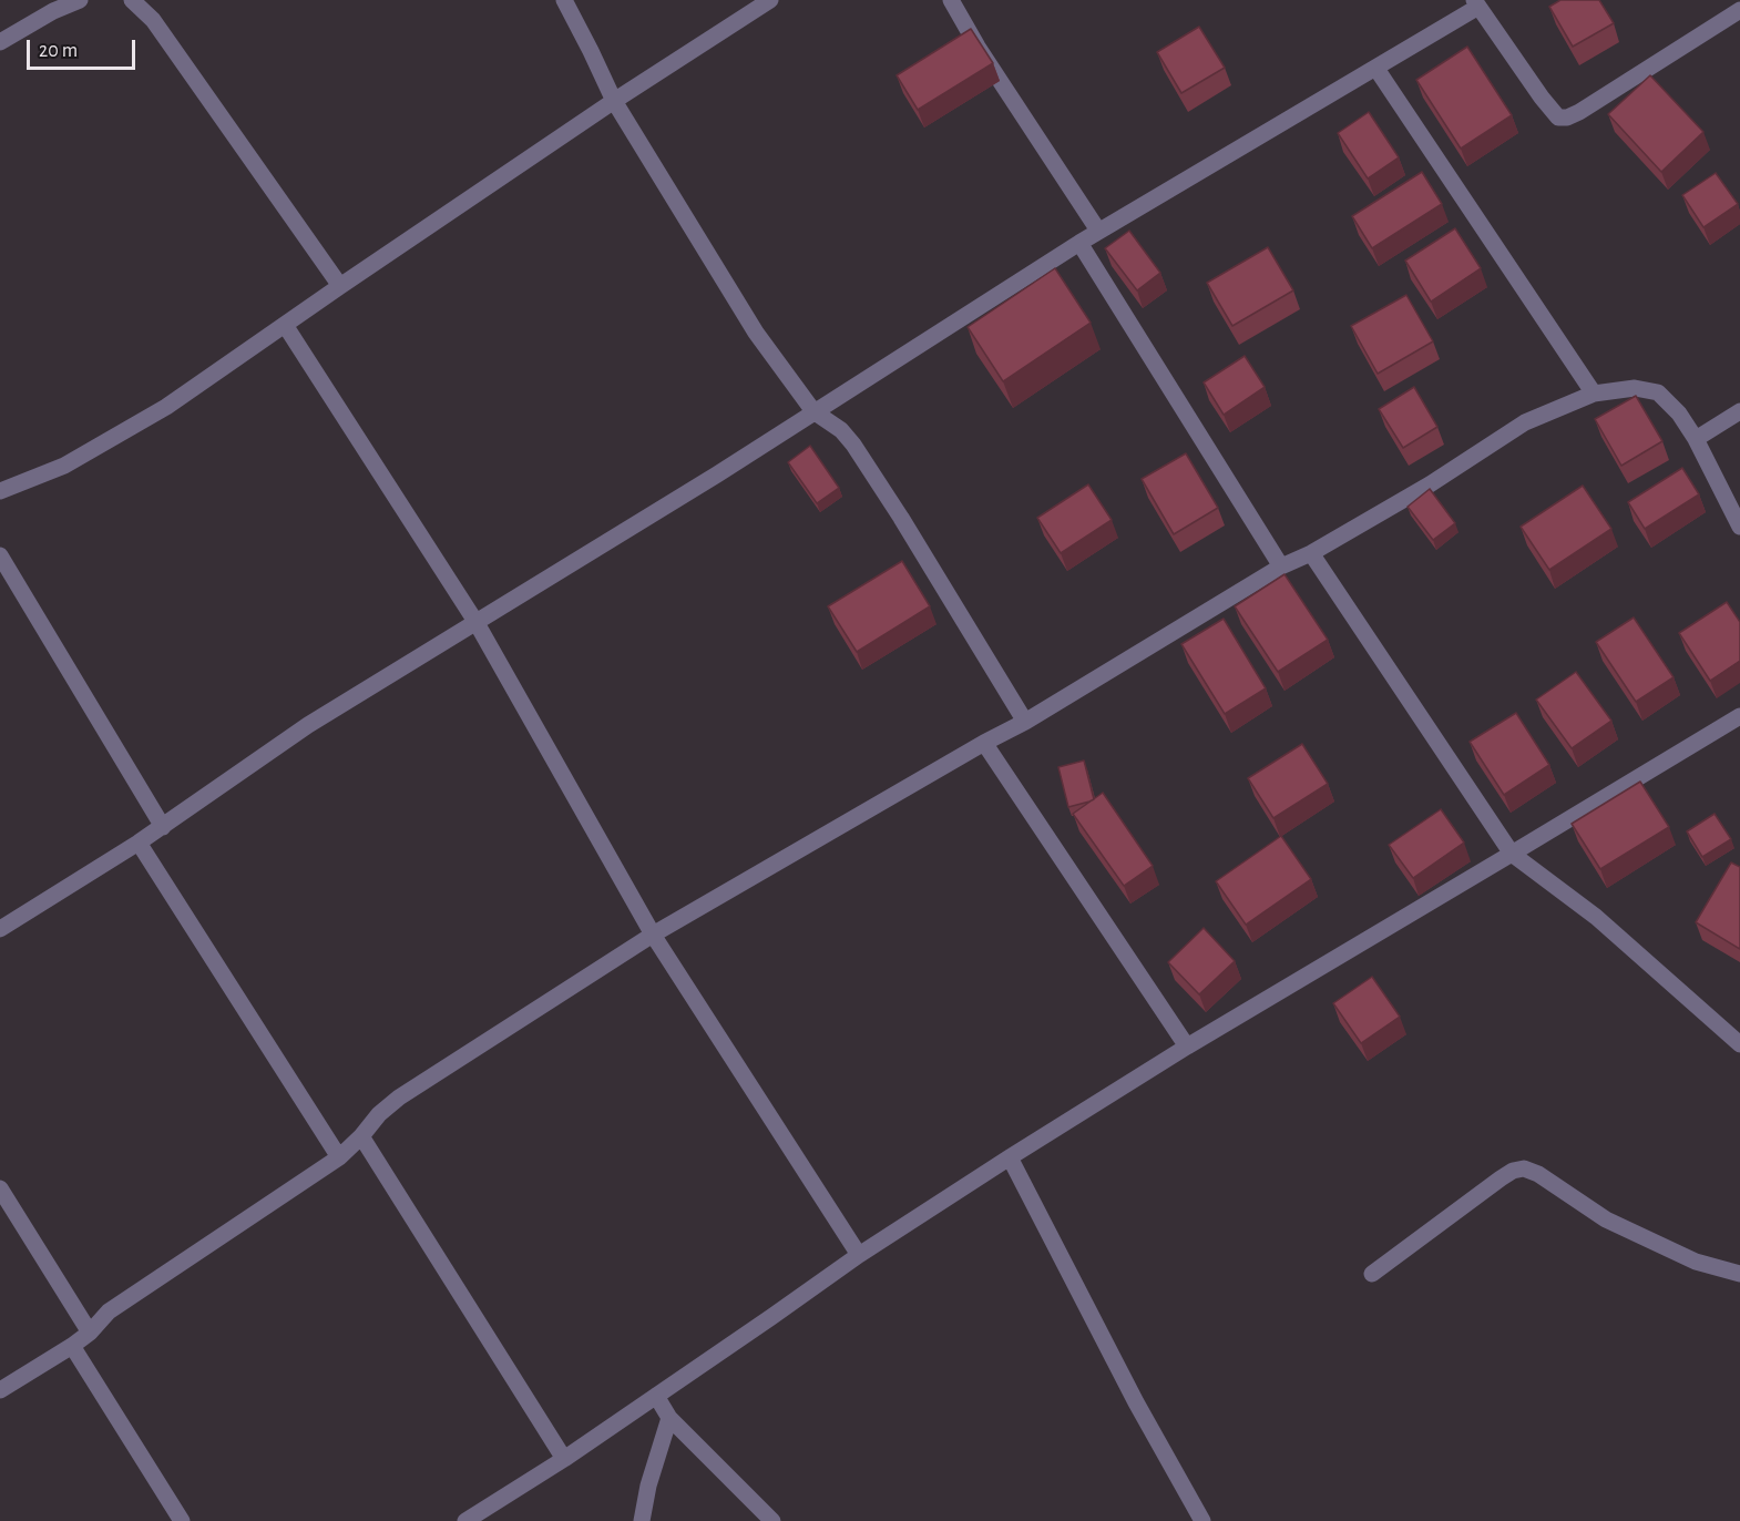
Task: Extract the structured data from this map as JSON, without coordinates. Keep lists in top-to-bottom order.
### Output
{
  "scale_bar": "20 m"
}
